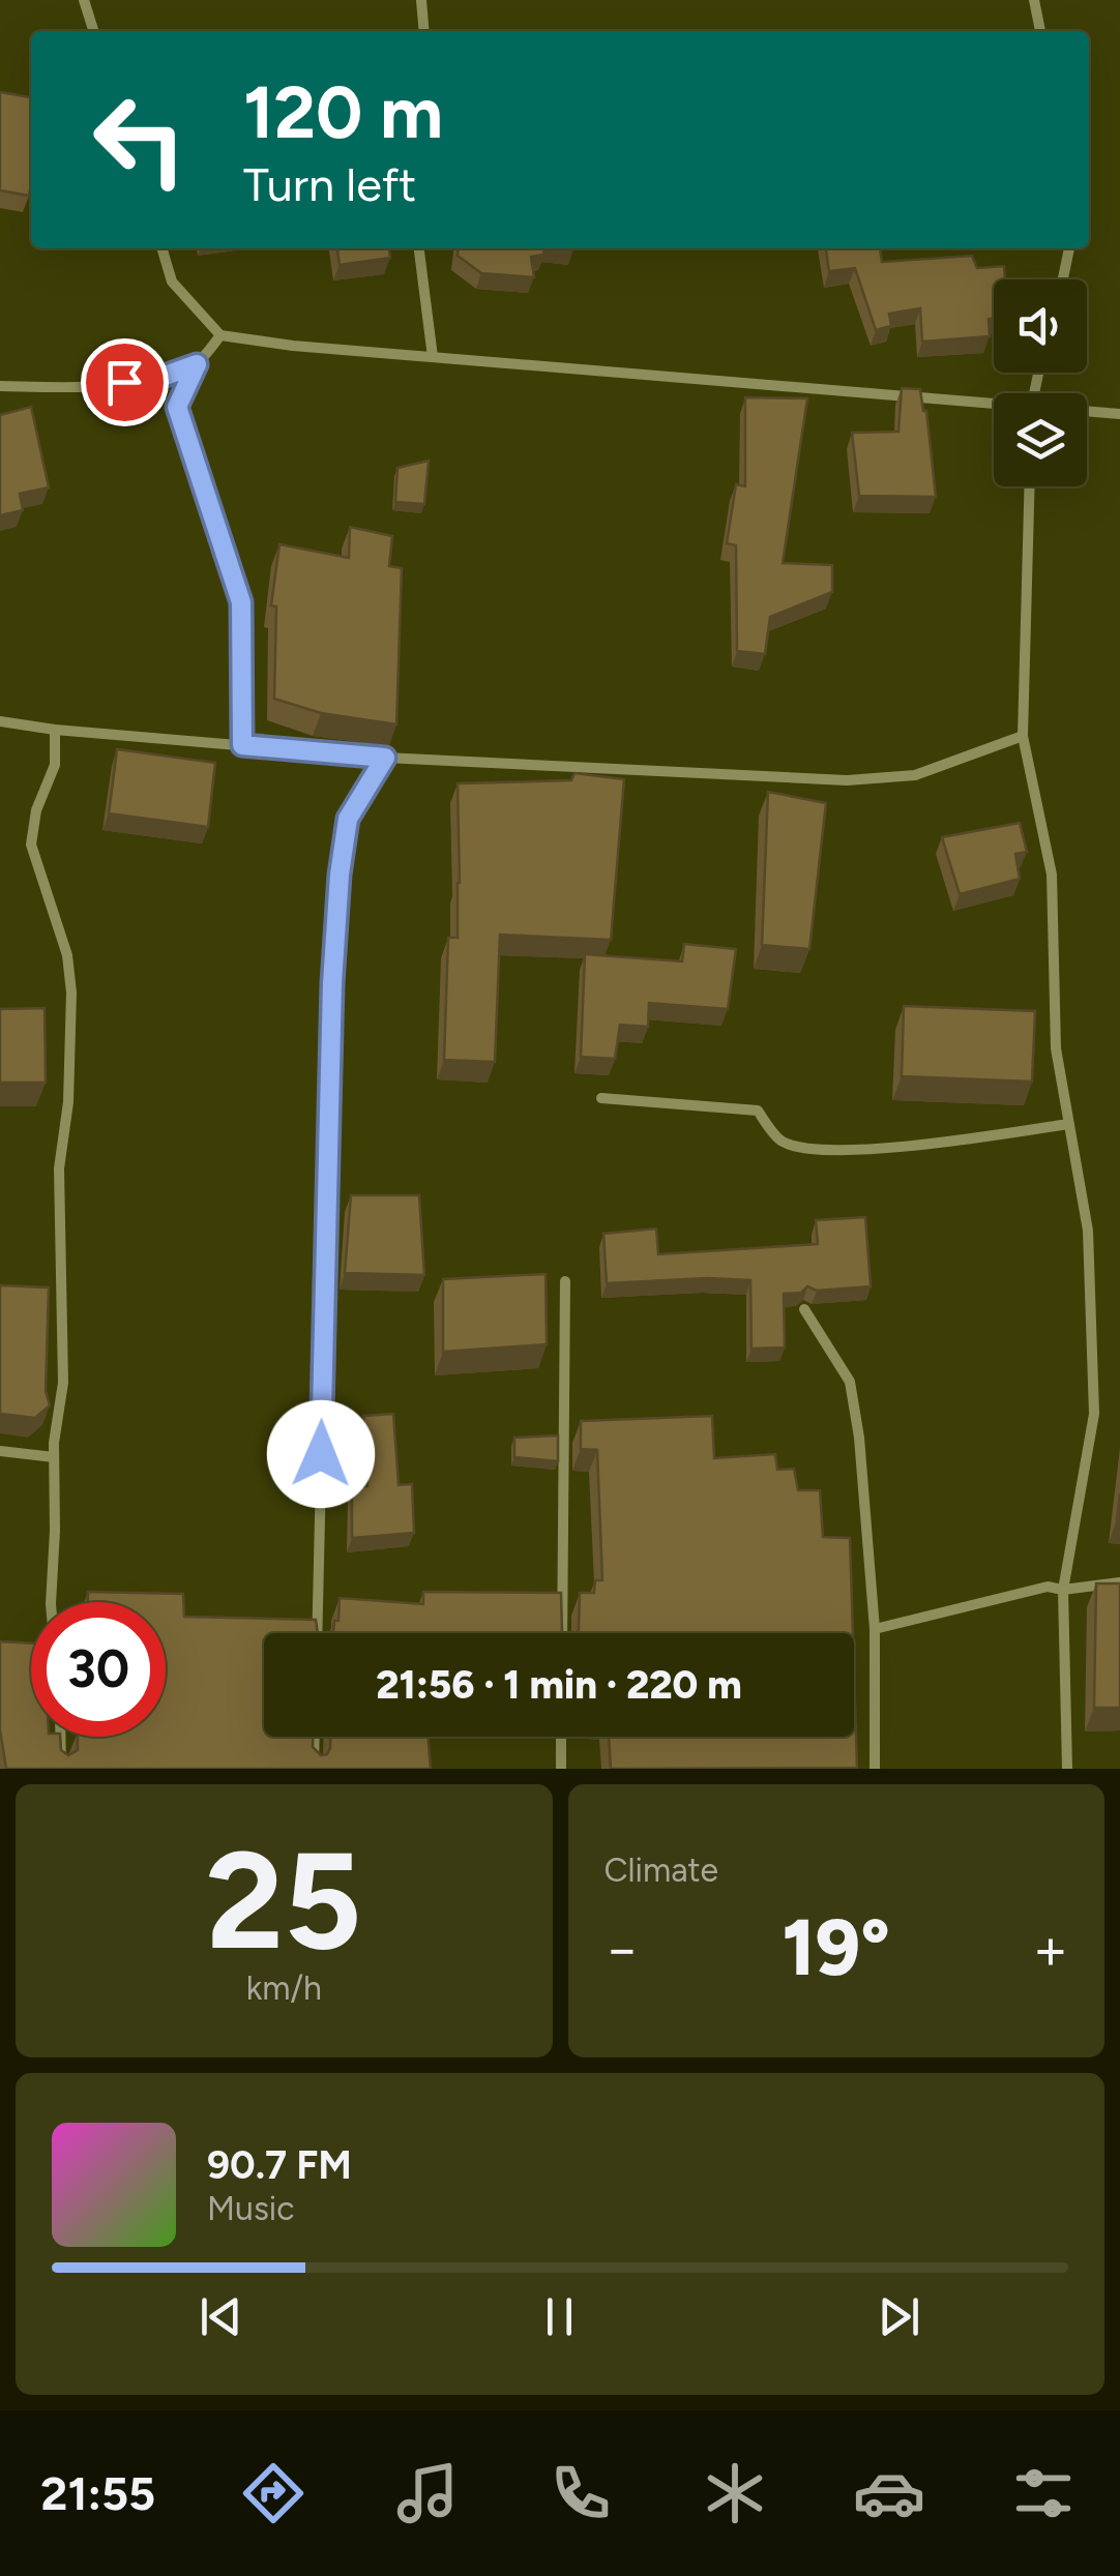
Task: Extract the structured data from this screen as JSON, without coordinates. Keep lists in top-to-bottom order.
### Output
{
  "page": {
    "turn": ["120 m", "Turn left"],
    "limit": "30",
    "trip": "21:56 · 1 min · 220 m",
    "tile": [
      ["25", "km/h"],
      "Climate"
    ],
    "heat": ["−", "19°", "+"],
    "song": ["90.7 FM", "Music"],
    "tabs": "21:55"
  }
}
